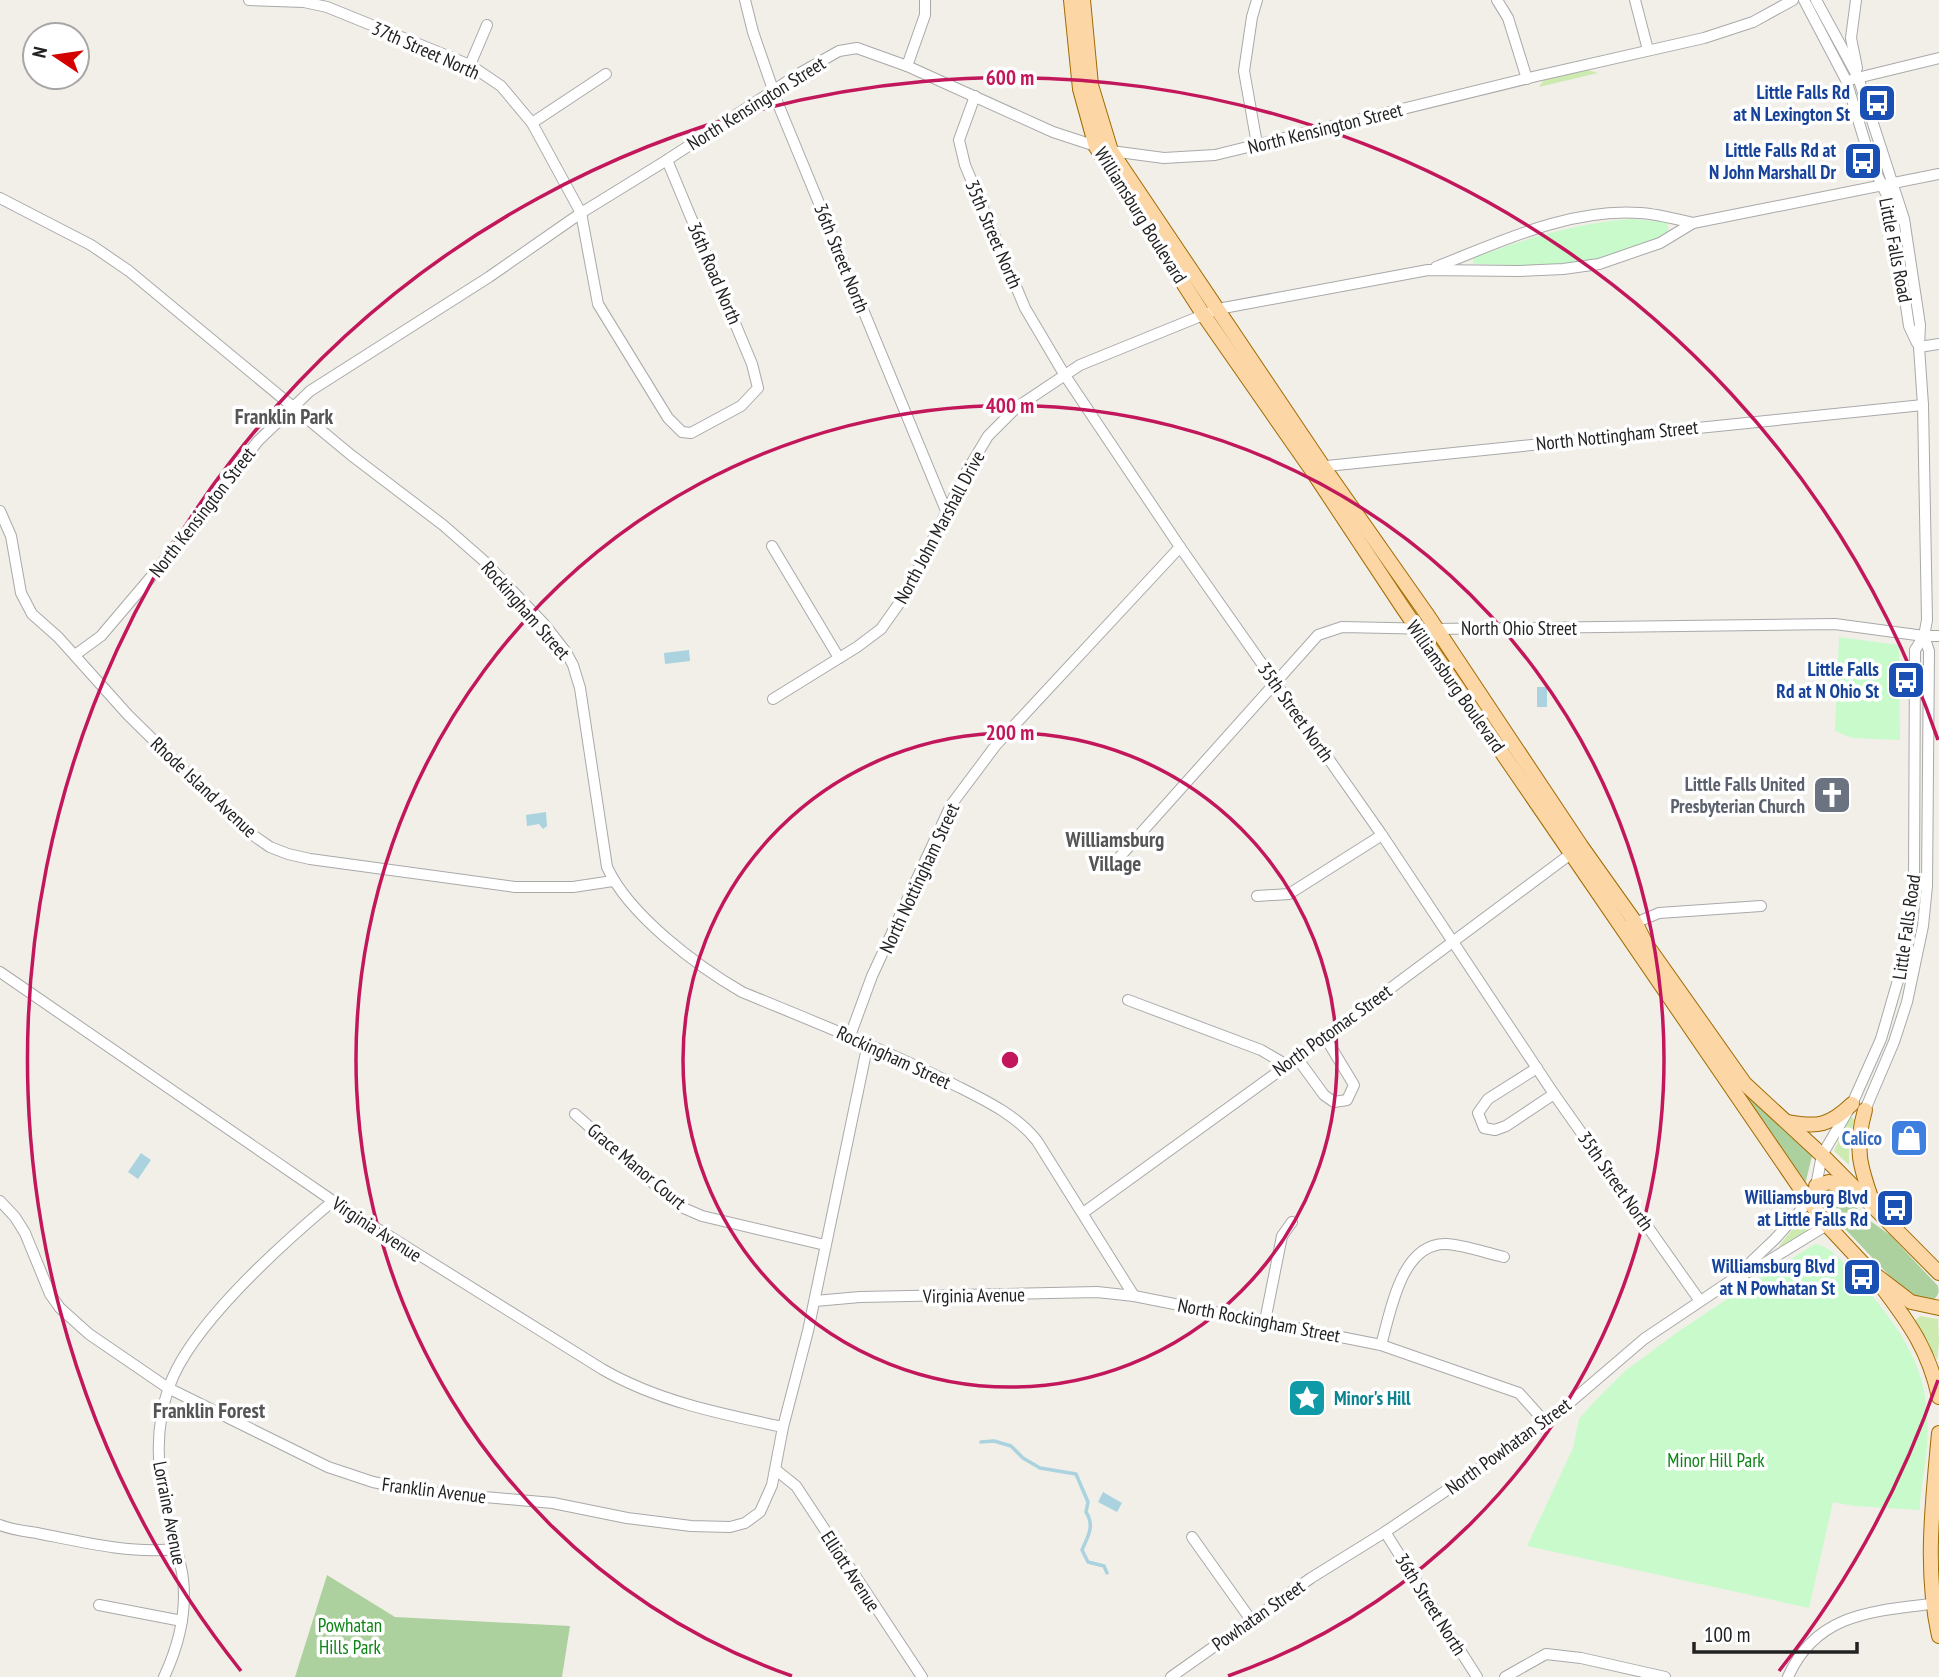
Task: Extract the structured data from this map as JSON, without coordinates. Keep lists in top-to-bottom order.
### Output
{
  "streets": {
    "main road": ["Williamsburg Boulevard"],
    "street": [
      "37th Street North",
      "North Kensington Street",
      "35th Street North",
      "Little Falls Road",
      "36th Street North",
      "36th Road North",
      "North Nottingham Street",
      "North John Marshall Drive",
      "Rockingham Street",
      "North Ohio Street",
      "Rhode Island Avenue",
      "North Potomac Street",
      "Grace Manor Court",
      "Virginia Avenue",
      "North Rockingham Street",
      "North Powhatan Street",
      "Franklin Avenue",
      "Lorraine Avenue",
      "Elliott Avenue",
      "Powhatan Street"
    ]
  },
  "crossings": [
    ["37th Street North", "North Kensington Street"],
    ["37th Street North", "36th Road North"],
    ["North Kensington Street", "Williamsburg Boulevard"],
    ["North Kensington Street", "35th Street North"],
    ["North Kensington Street", "36th Street North"],
    ["North Kensington Street", "36th Road North"],
    ["North Kensington Street", "Rockingham Street"],
    ["North Kensington Street", "Rhode Island Avenue"],
    ["Williamsburg Boulevard", "Little Falls Road"],
    ["Williamsburg Boulevard", "North Nottingham Street"],
    ["Williamsburg Boulevard", "North John Marshall Drive"],
    ["Williamsburg Boulevard", "North Ohio Street"],
    ["Williamsburg Boulevard", "North Potomac Street"],
    ["Williamsburg Boulevard", "North Powhatan Street"],
    ["35th Street North", "North Nottingham Street"],
    ["35th Street North", "North John Marshall Drive"],
    ["35th Street North", "North Ohio Street"],
    ["35th Street North", "North Potomac Street"],
    ["35th Street North", "North Powhatan Street"],
    ["Little Falls Road", "North Nottingham Street"],
    ["Little Falls Road", "North John Marshall Drive"],
    ["Little Falls Road", "North Ohio Street"],
    ["Little Falls Road", "North Powhatan Street"],
    ["36th Street North", "North John Marshall Drive"],
    ["36th Street North", "North Powhatan Street"],
    ["North Nottingham Street", "Rockingham Street"],
    ["Rockingham Street", "Rhode Island Avenue"],
    ["Rockingham Street", "North Potomac Street"],
    ["Virginia Avenue", "North Rockingham Street"],
    ["Virginia Avenue", "Lorraine Avenue"],
    ["North Rockingham Street", "North Powhatan Street"],
    ["North Powhatan Street", "Powhatan Street"],
    ["Franklin Avenue", "Lorraine Avenue"],
    ["Franklin Avenue", "Elliott Avenue"]
  ],
  "districts": ["Franklin Park", "Williamsburg Village", "Franklin Forest"],
  "parks": ["Minor Hill Park", "Powhatan Hills Park"],
  "places": {
    "bus stop": [
      "Little Falls Rd at N Lexington St",
      "Little Falls Rd at N John Marshall Dr",
      "Little Falls Rd at N Ohio St",
      "Williamsburg Blvd at Little Falls Rd",
      "Williamsburg Blvd at N Powhatan St"
    ],
    "church": ["Little Falls United Presbyterian Church"],
    "shop": ["Calico"],
    "place": ["Minor's Hill"]
  },
  "scale_bar": "100 m",
  "north": "left",
  "rings": ["600 m", "400 m", "200 m"]
}
